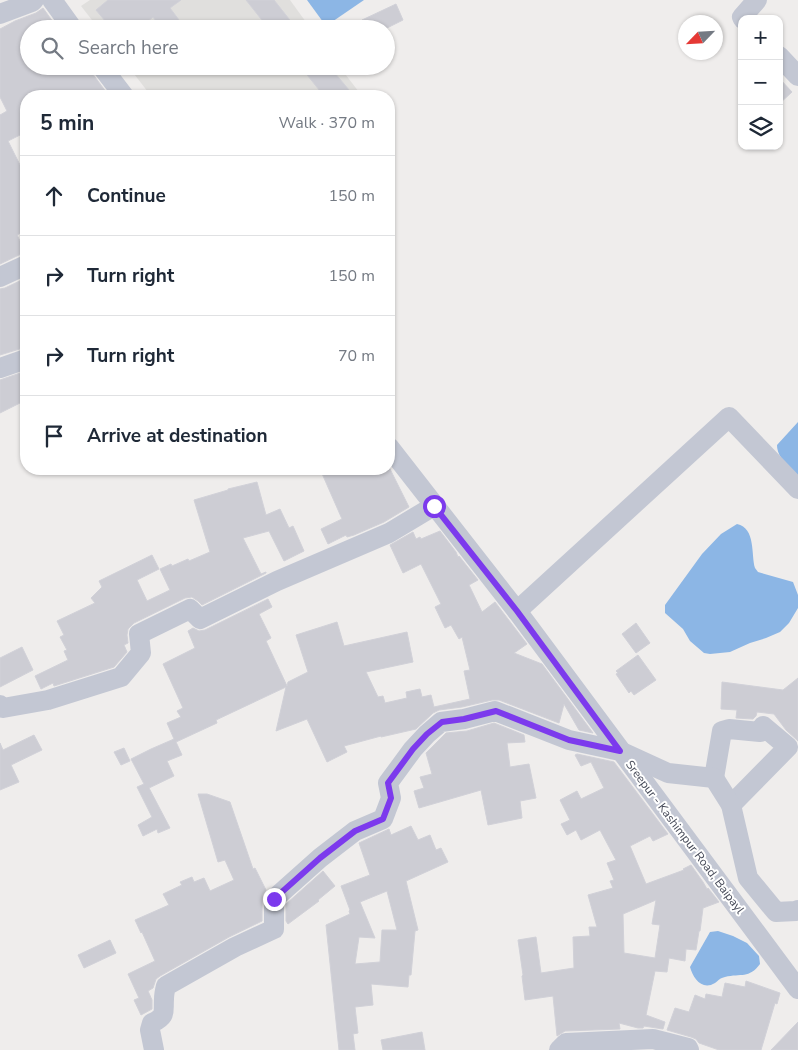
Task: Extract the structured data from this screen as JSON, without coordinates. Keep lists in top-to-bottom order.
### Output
{
  "streets": {
    "street": ["Sreepur - Kashimpur Road, Baipayl"]
  },
  "north": "bottom left",
  "page": {
    "map_buttons": ["+", "−"],
    "search": "Search here",
    "heading": ["5 min", "Walk · 370 m"],
    "list": [
      ["Continue", "150 m"],
      ["Turn right", "150 m"],
      ["Turn right", "70 m"],
      "Arrive at destination"
    ]
  }
}
